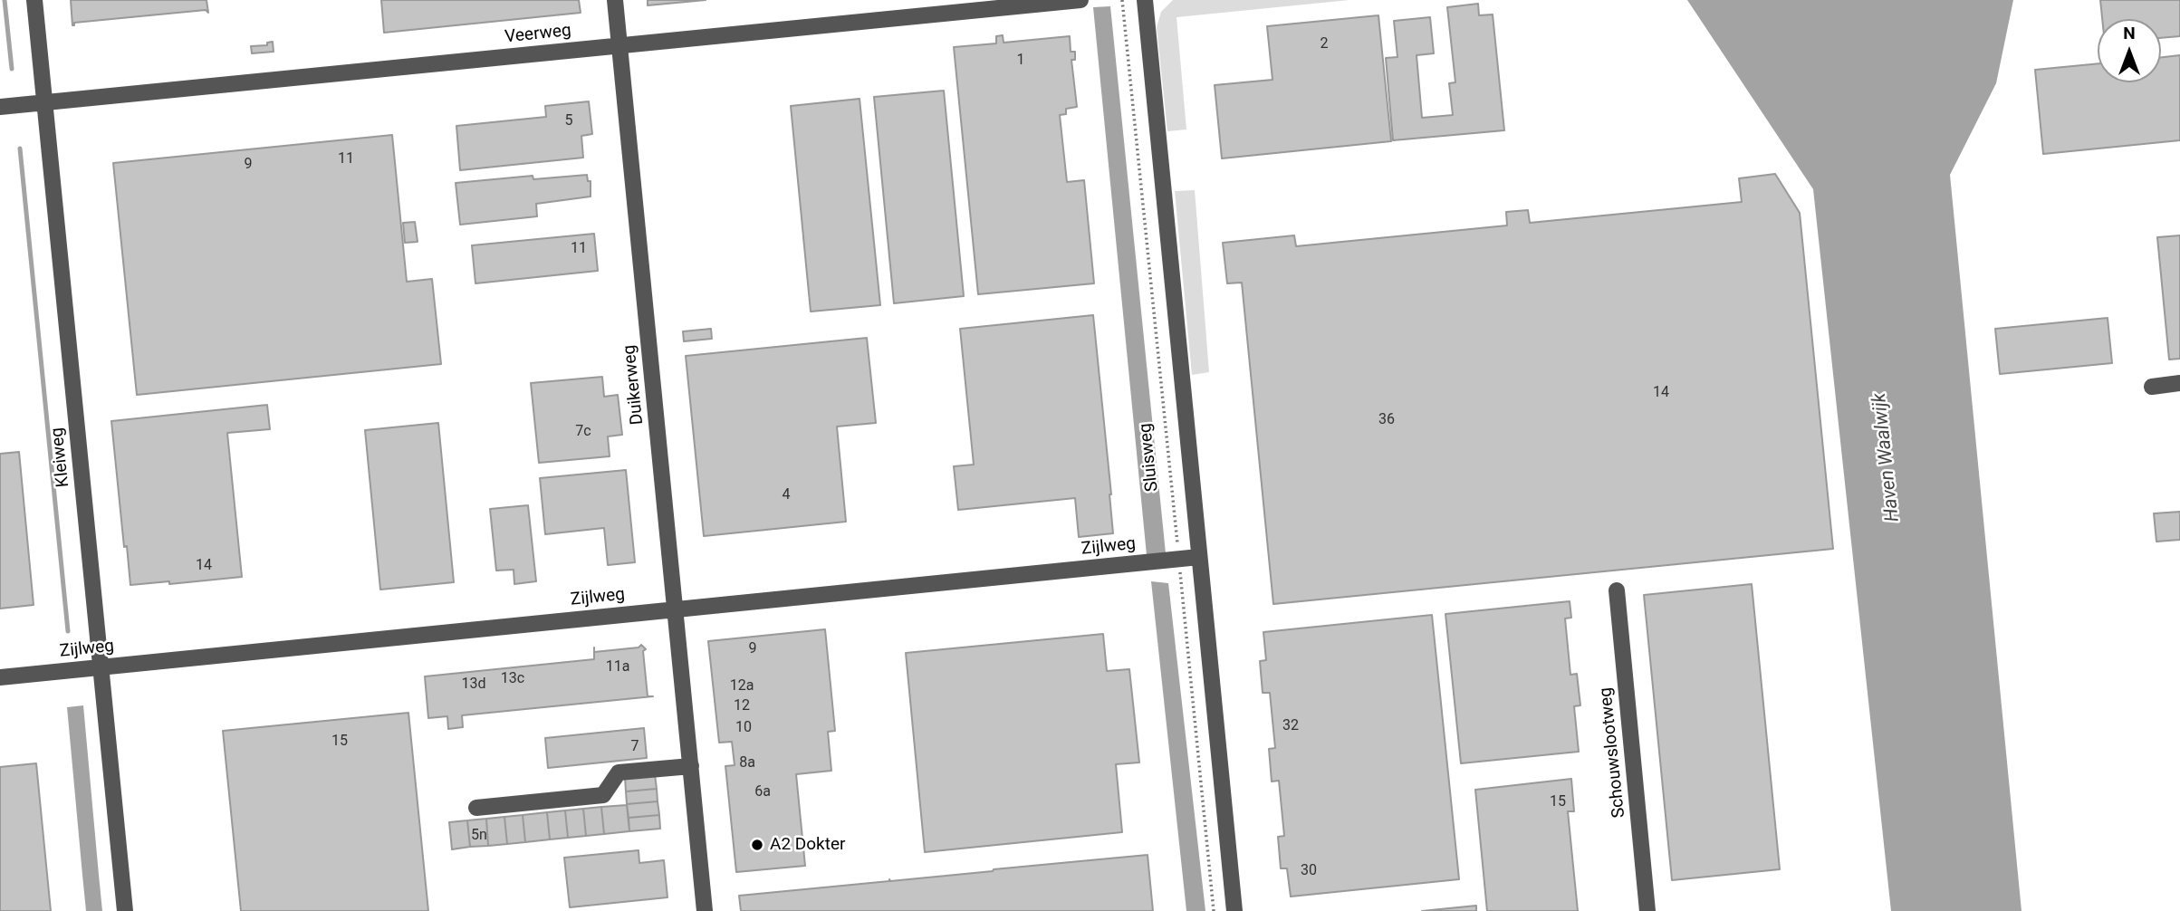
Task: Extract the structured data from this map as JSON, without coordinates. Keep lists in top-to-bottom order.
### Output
{
  "streets": {
    "street": [
      "Veerweg",
      "Duikerweg",
      "Kleiweg",
      "Zijlweg",
      "Schouwslootweg"
    ],
    "path": ["Sluisweg"]
  },
  "crossings": [
    ["Veerweg", "Duikerweg"],
    ["Veerweg", "Kleiweg"],
    ["Duikerweg", "Zijlweg"],
    ["Kleiweg", "Zijlweg"],
    ["Sluisweg", "Zijlweg"]
  ],
  "water": ["Haven Waalwijk"],
  "places": ["A2 Dokter"],
  "house_numbers": [
    "2",
    "1",
    "5",
    "11",
    "9",
    "11",
    "14",
    "36",
    "7c",
    "4",
    "14",
    "9",
    "11a",
    "13c",
    "13d",
    "12a",
    "12",
    "32",
    "10",
    "15",
    "7",
    "8a",
    "6a",
    "15",
    "5n",
    "30"
  ],
  "north": "top"
}
